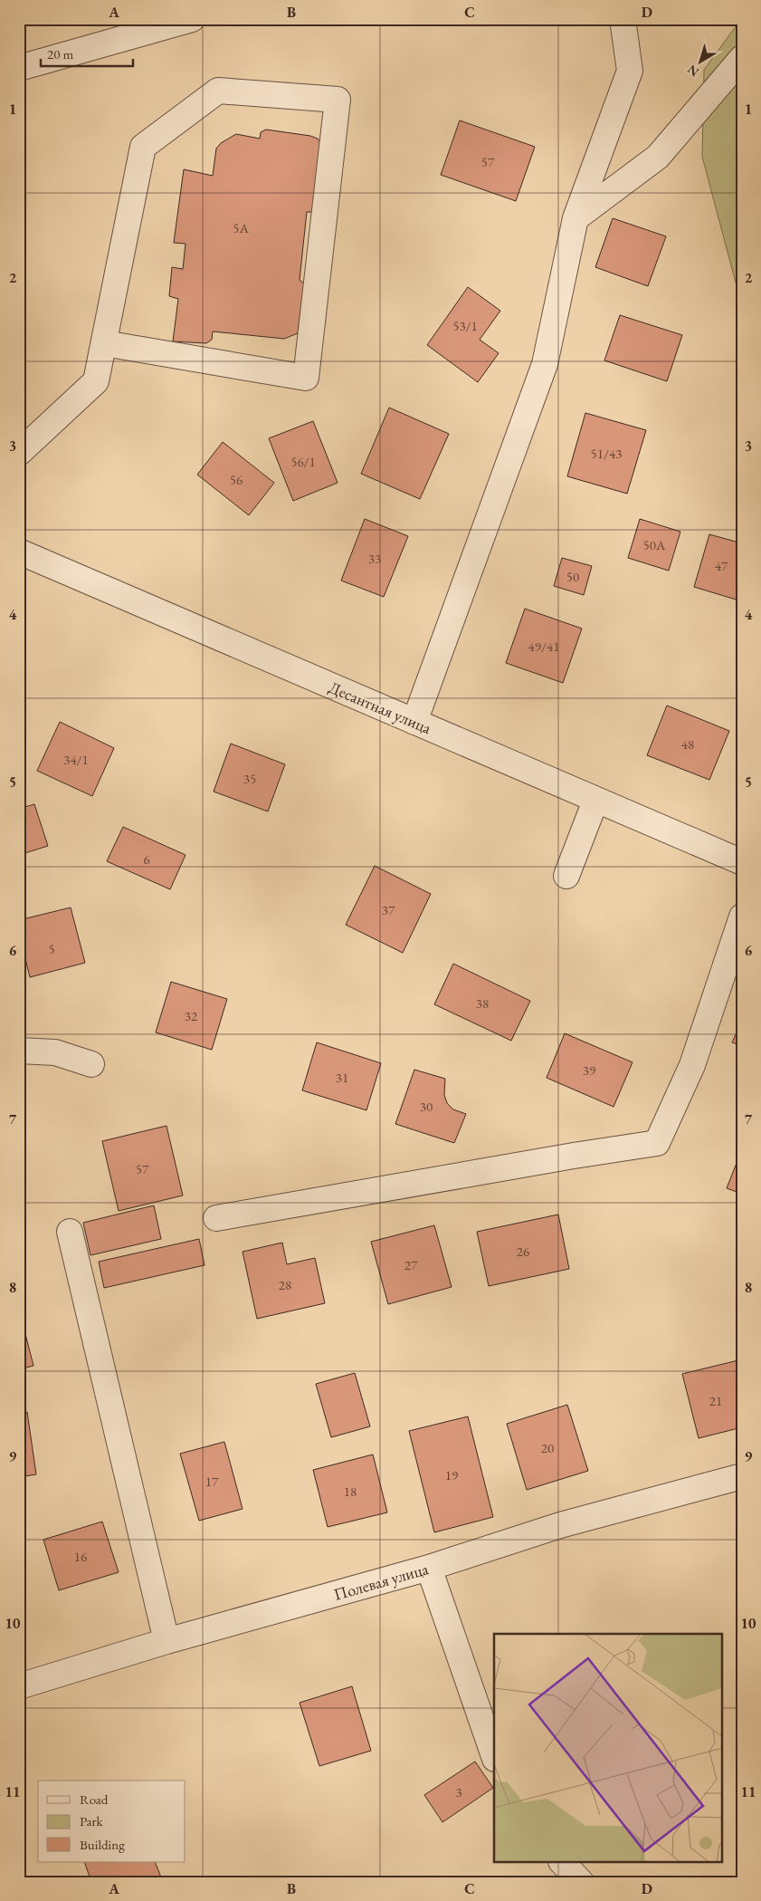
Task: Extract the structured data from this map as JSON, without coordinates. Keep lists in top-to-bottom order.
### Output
{
  "streets": {
    "street": ["Десантная улица", "Полевая улица"]
  },
  "house_numbers": [
    "57",
    "5А",
    "53/1",
    "51/43",
    "56/1",
    "56",
    "50А",
    "33",
    "47",
    "50",
    "49/41",
    "48",
    "34/1",
    "35",
    "6",
    "37",
    "5",
    "38",
    "32",
    "39",
    "31",
    "30",
    "57",
    "26",
    "27",
    "28",
    "21",
    "20",
    "19",
    "17",
    "18",
    "16",
    "3"
  ],
  "legend": ["Road", "Park", "Building"],
  "scale_bar": "20 m",
  "north": "bottom left",
  "grid": {
    "columns": [
      "A",
      "B",
      "C",
      "D"
    ],
    "rows": [
      "1",
      "2",
      "3",
      "4",
      "5",
      "6",
      "7",
      "8",
      "9",
      "10",
      "11"
    ]
  }
}
